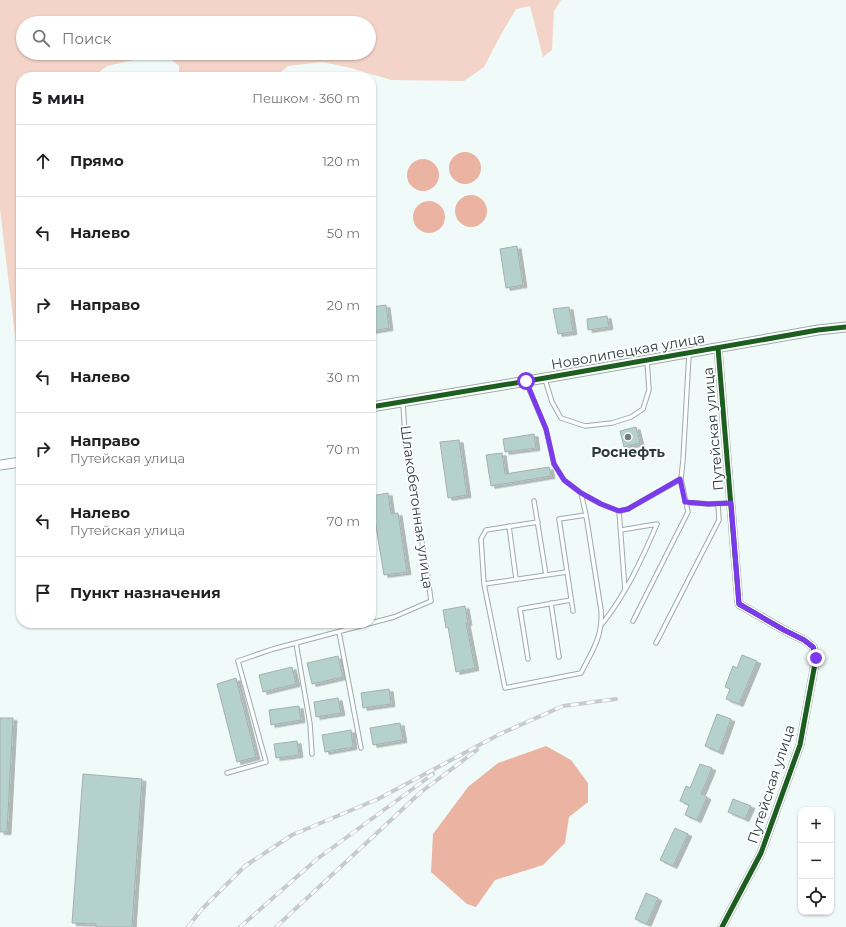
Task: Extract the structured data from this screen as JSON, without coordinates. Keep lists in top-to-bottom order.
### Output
{
  "streets": {
    "street": ["Новолипецкая улица", "Путейская улица"],
    "lane": ["Шлакобетонная улица"]
  },
  "crossings": [
    ["Новолипецкая улица", "Путейская улица"],
    ["Новолипецкая улица", "Шлакобетонная улица"]
  ],
  "places": ["Роснефть"],
  "page": {
    "search": "Поиск",
    "heading": ["5 мин", "Пешком · 360 m"],
    "list": [
      ["Прямо", "120 m"],
      ["Налево", "50 m"],
      ["Направо", "20 m"],
      ["Налево", "30 m"],
      ["Направо", "Путейская улица", "70 m"],
      ["Налево", "Путейская улица", "70 m"],
      "Пункт назначения"
    ],
    "map_buttons": ["+", "−"]
  }
}
